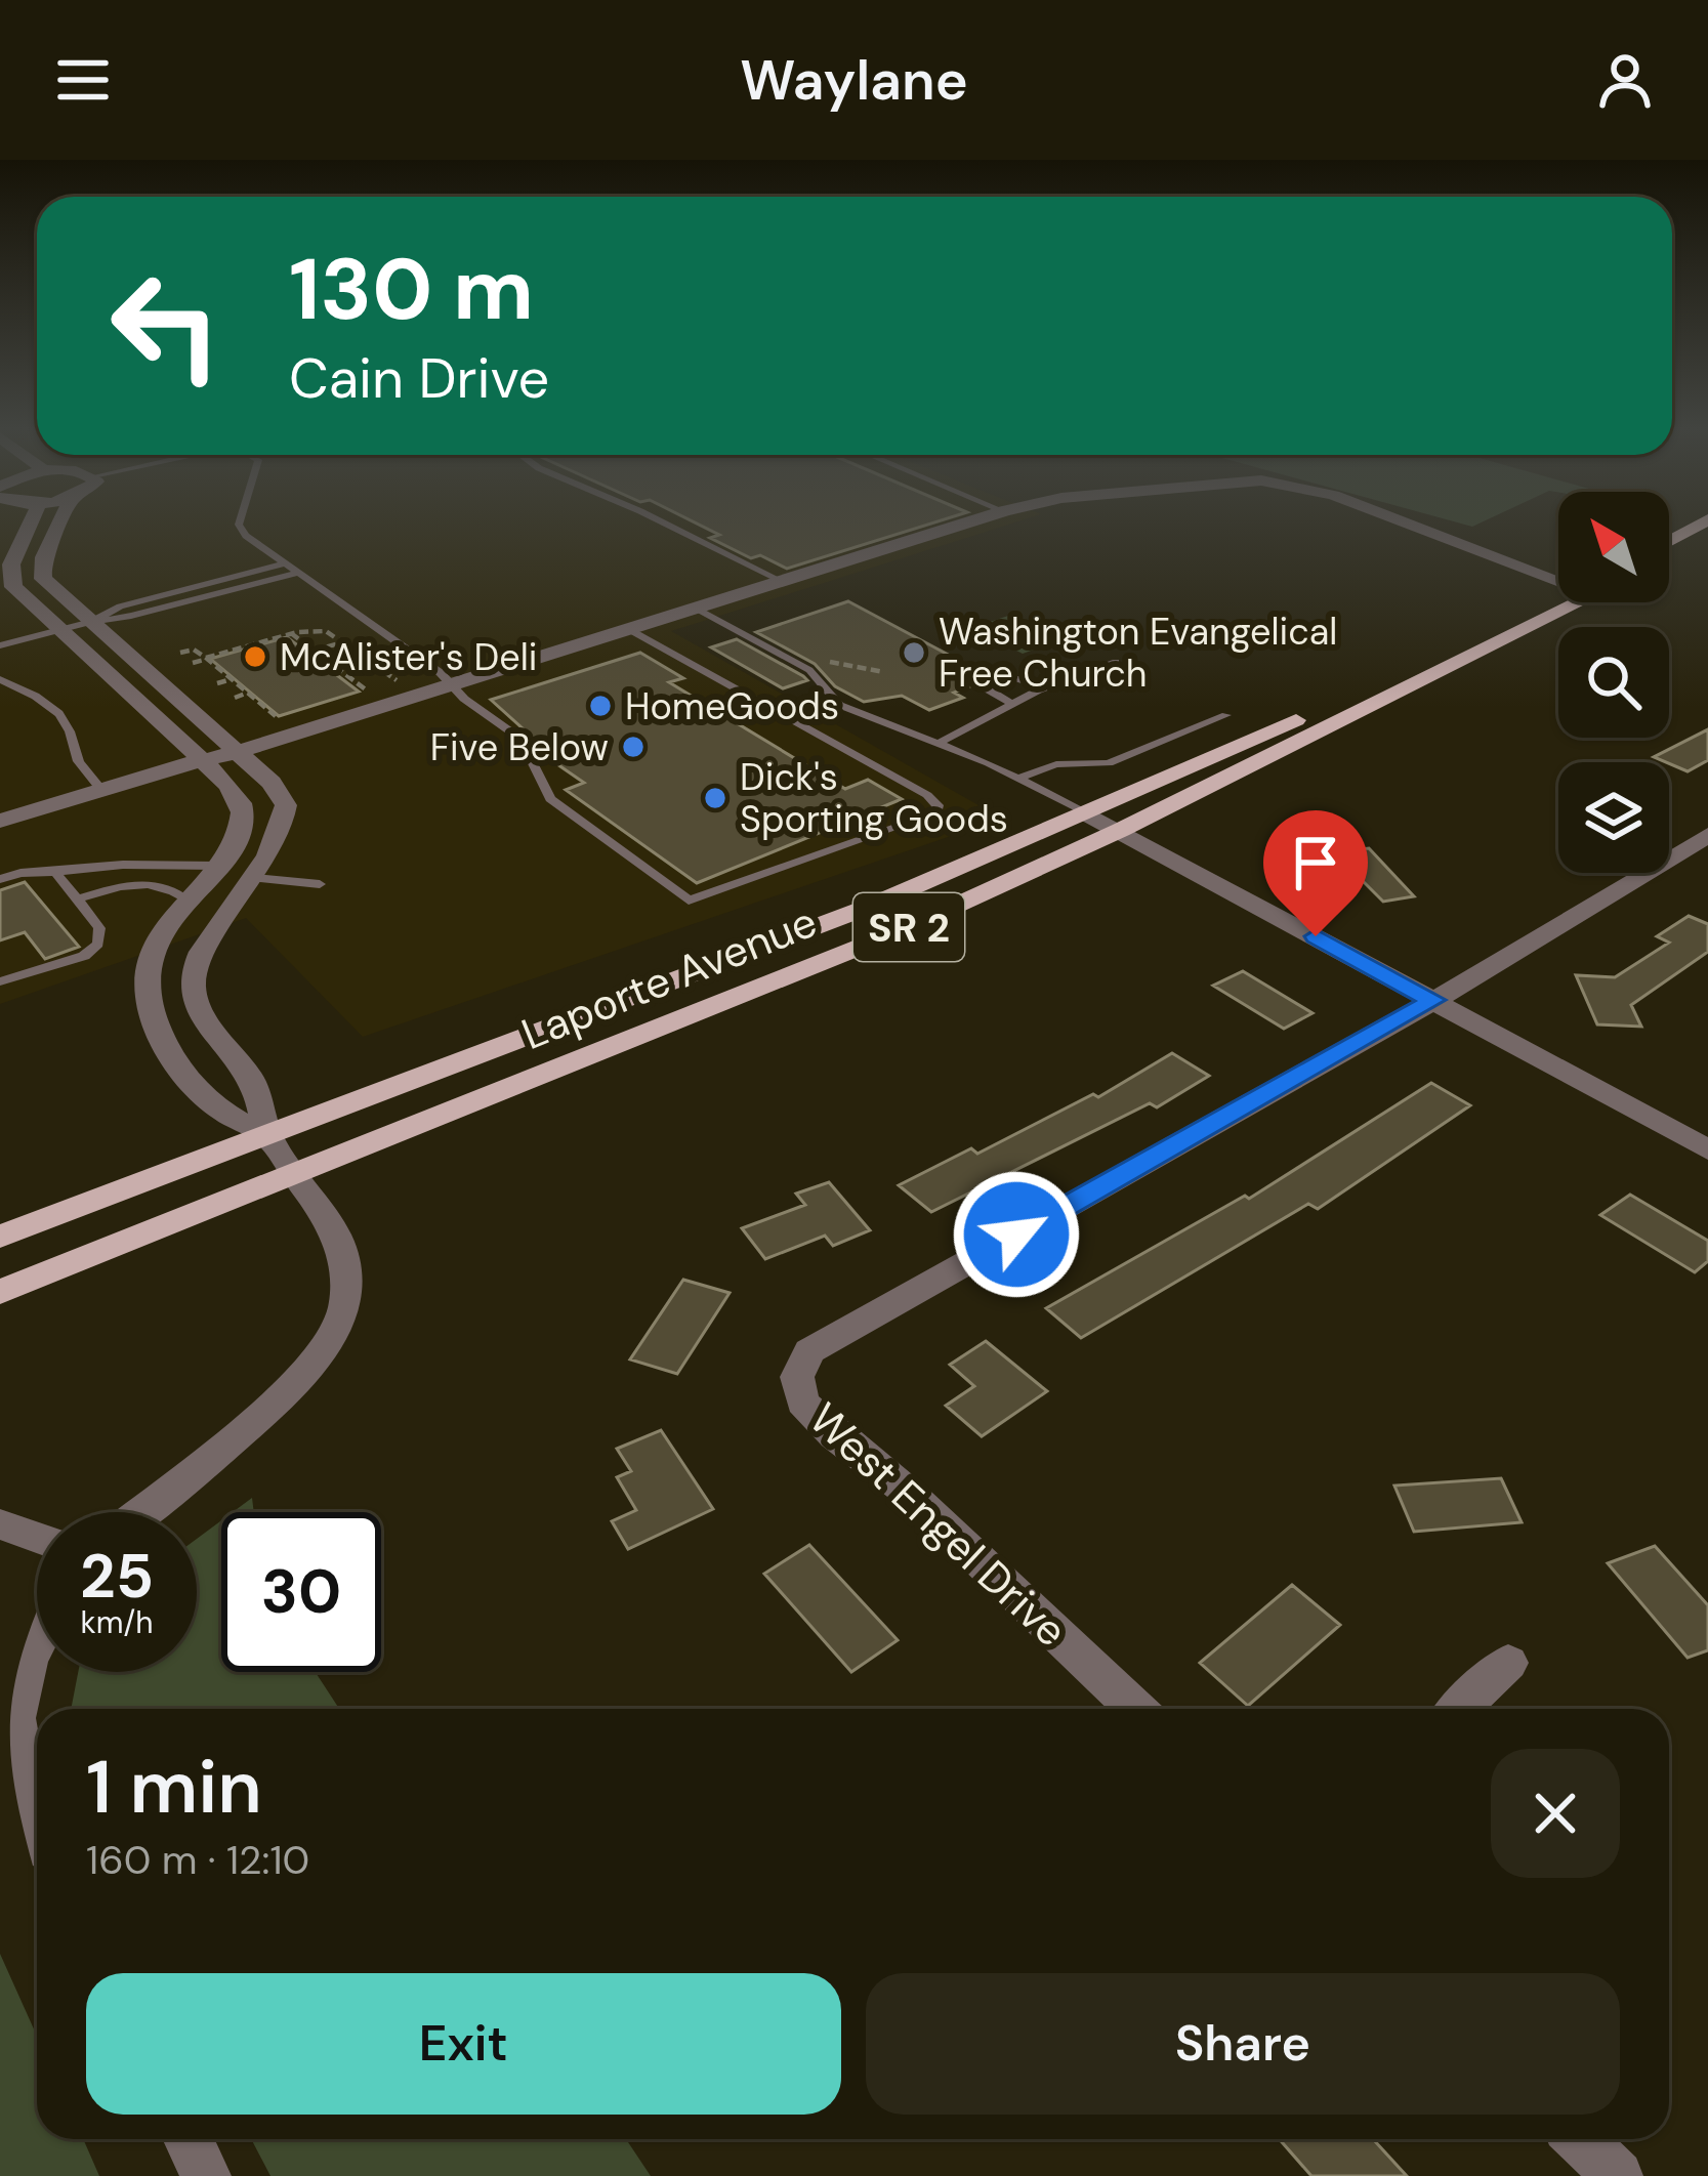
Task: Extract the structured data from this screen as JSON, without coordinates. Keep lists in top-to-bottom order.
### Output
{
  "streets": {
    "main road": ["SR 2", "Laporte Avenue"],
    "street": ["West Engel Drive"]
  },
  "places": [
    "Washington Evangelical Free Church",
    "McAlister's Deli",
    "HomeGoods",
    "Five Below",
    "Dick's Sporting Goods"
  ],
  "north": "top left",
  "page": {
    "header": "Waylane",
    "turn": ["130 m", "Cain Drive"],
    "speed": "25 km/h",
    "limit": "30",
    "heading": ["1 min", "160 m · 12:10"],
    "buttons": ["Exit", "Share"]
  }
}
